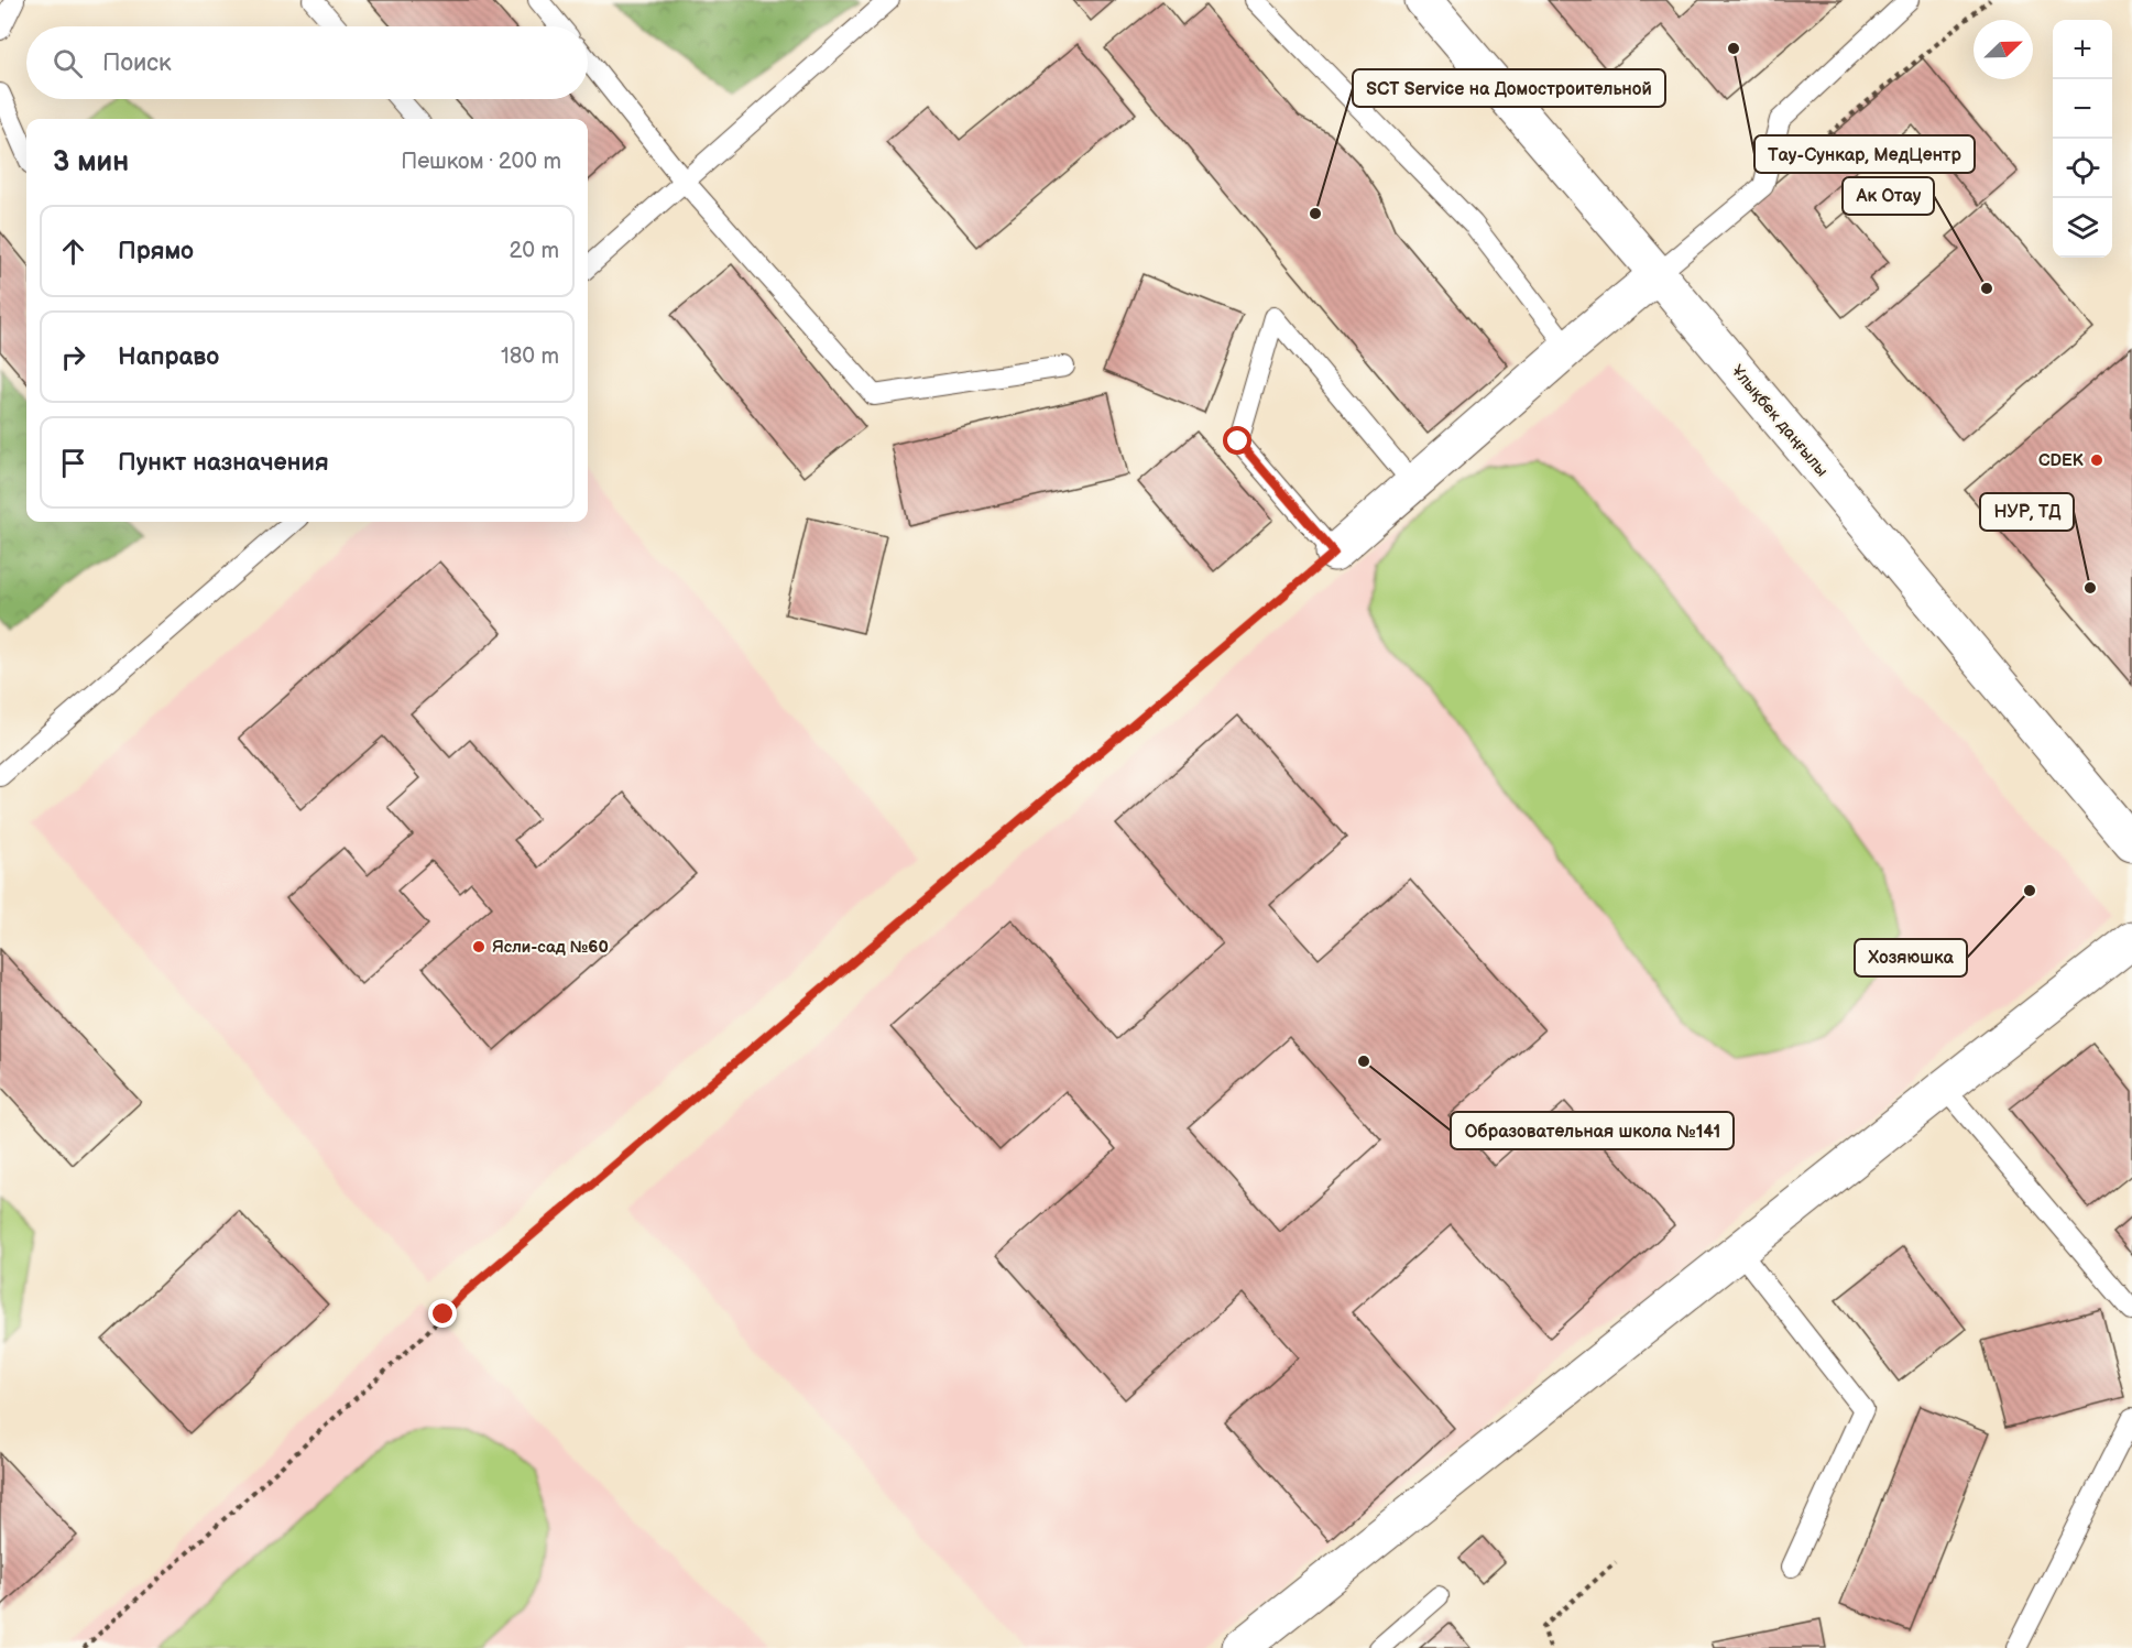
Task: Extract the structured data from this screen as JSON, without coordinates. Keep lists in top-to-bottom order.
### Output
{
  "streets": {
    "street": ["Ұлықбек даңғылы"]
  },
  "places": [
    "Тау-Сункар, МедЦентр",
    "SCT Service на Домостроительной",
    "Ак Отау",
    "CDEK",
    "НУР, ТД",
    "Хозяюшка",
    "Ясли-сад №60",
    "Образовательная школа №141"
  ],
  "north": "top right",
  "page": {
    "map_buttons": ["+", "−"],
    "search": "Поиск",
    "heading": ["3 мин", "Пешком · 200 m"],
    "list": [
      ["Прямо", "20 m"],
      ["Направо", "180 m"],
      "Пункт назначения"
    ]
  }
}
